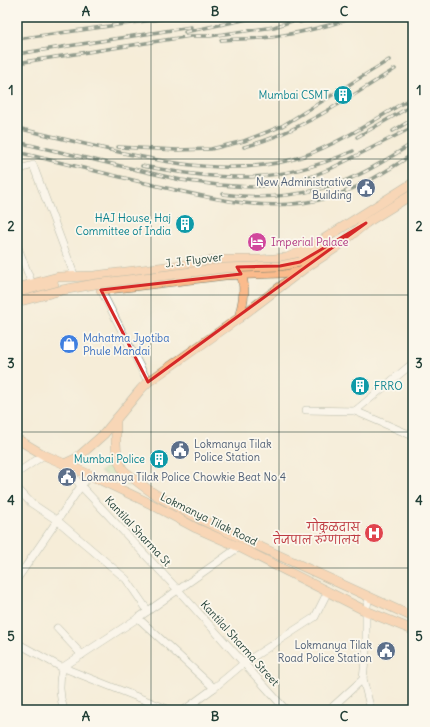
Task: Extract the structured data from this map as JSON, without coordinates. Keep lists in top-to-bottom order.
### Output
{
  "streets": {
    "main road": ["J. J. Flyover", "Lokmanya Tilak Road"],
    "street": ["Kantilal Sharma St", "Kantilal Sharma Street"]
  },
  "crossings": [
    ["Lokmanya Tilak Road", "Kantilal Sharma St"],
    ["Kantilal Sharma St", "Kantilal Sharma Street"]
  ],
  "places": {
    "building": [
      "Mumbai CSMT",
      "HAJ House, Haj Committee of India",
      "FRRO",
      "Mumbai Police"
    ],
    "public building": [
      "New Administrative Building",
      "Lokmanya Tilak Police Station",
      "Lokmanya Tilak Police Chowkie Beat No 4",
      "Lokmanya Tilak Road Police Station"
    ],
    "hotel": ["Imperial Palace"],
    "shop": ["Mahatma Jyotiba Phule Mandai"],
    "hospital": ["गोकुळदास तेजपाल रुग्णालय"]
  },
  "grid": {
    "columns": ["A", "B", "C"],
    "rows": [
      "1",
      "2",
      "3",
      "4",
      "5"
    ]
  }
}
